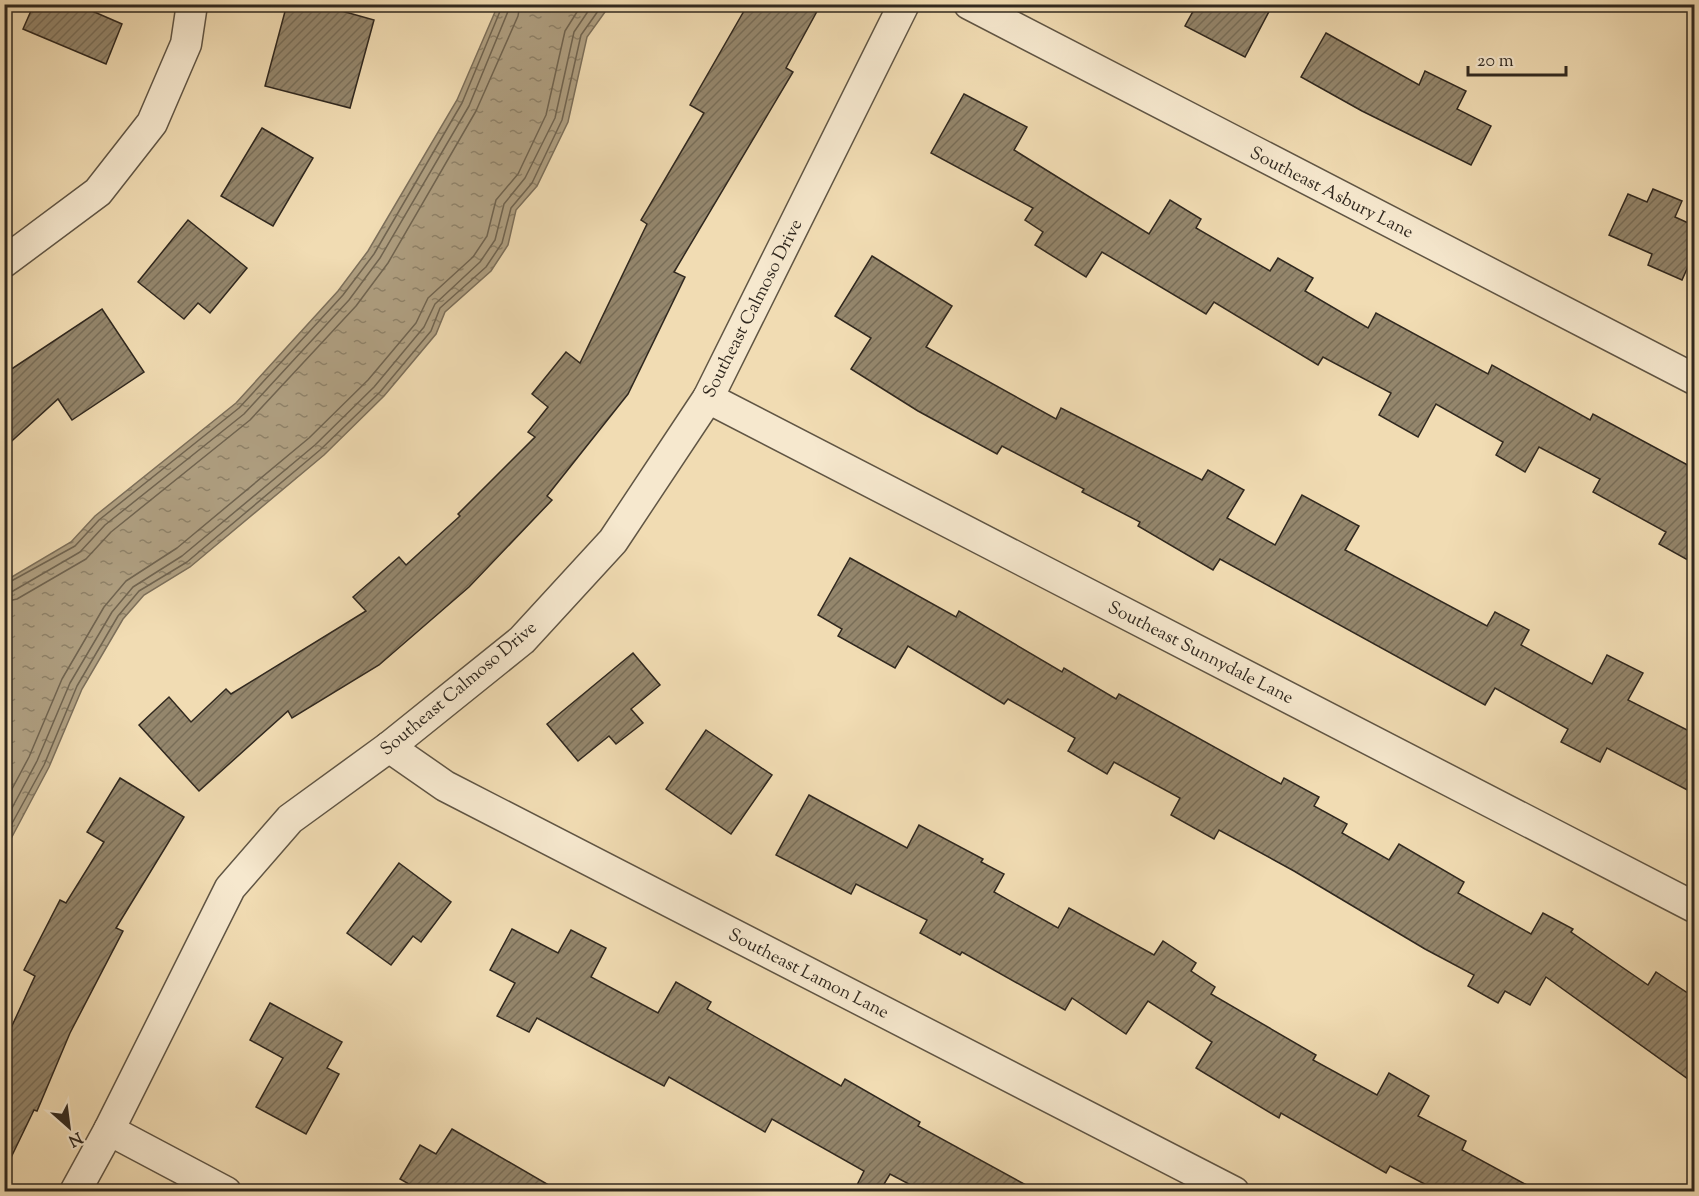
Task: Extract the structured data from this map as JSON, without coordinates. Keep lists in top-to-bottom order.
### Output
{
  "streets": {
    "street": [
      "Southeast Asbury Lane",
      "Southeast Calmoso Drive",
      "Southeast Sunnydale Lane",
      "Southeast Lamon Lane"
    ]
  },
  "crossings": [
    ["Southeast Calmoso Drive", "Southeast Sunnydale Lane"],
    ["Southeast Calmoso Drive", "Southeast Lamon Lane"]
  ],
  "scale_bar": "20 m",
  "north": "bottom right"
}
